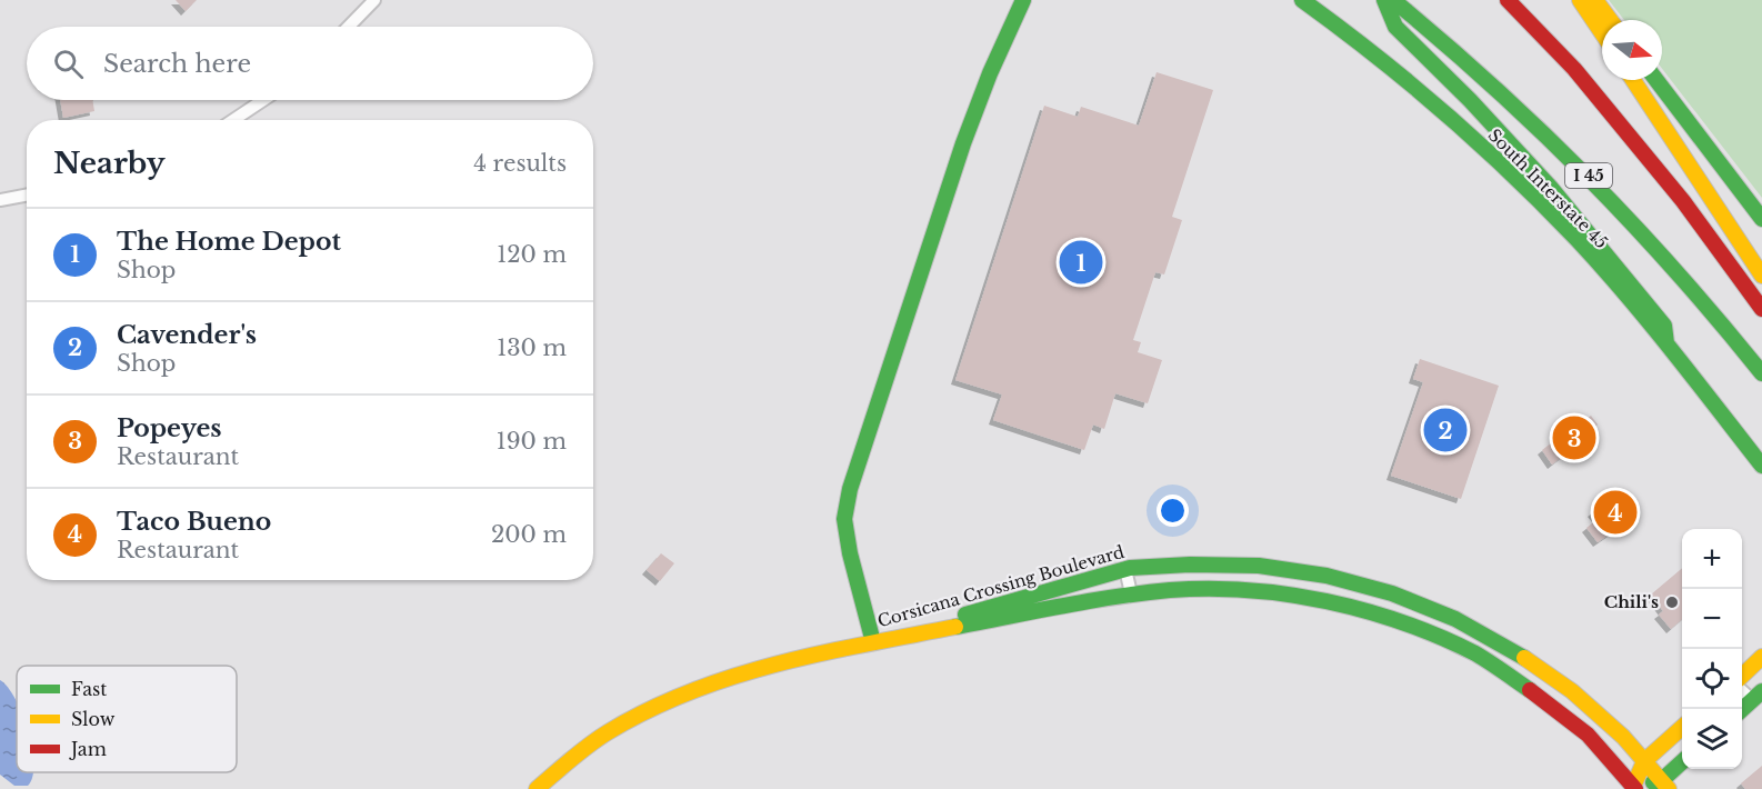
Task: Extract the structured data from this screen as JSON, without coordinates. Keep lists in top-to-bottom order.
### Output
{
  "streets": {
    "main road": ["I 45", "South Interstate 45", "Corsicana Crossing Boulevard"]
  },
  "places": ["Chili's"],
  "legend": ["Fast", "Slow", "Jam"],
  "north": "right",
  "page": {
    "search": "Search here",
    "heading": ["Nearby", "4 results"],
    "list": [
      {
        "mark": "1",
        "name": "The Home Depot",
        "note": "Shop",
        "value": "120 m"
      },
      {
        "mark": "2",
        "name": "Cavender's",
        "note": "Shop",
        "value": "130 m"
      },
      {
        "mark": "3",
        "name": "Popeyes",
        "note": "Restaurant",
        "value": "190 m"
      },
      {
        "mark": "4",
        "name": "Taco Bueno",
        "note": "Restaurant",
        "value": "200 m"
      }
    ],
    "pins": [
      "1",
      "2",
      "3",
      "4"
    ],
    "map_buttons": ["+", "−"]
  }
}
